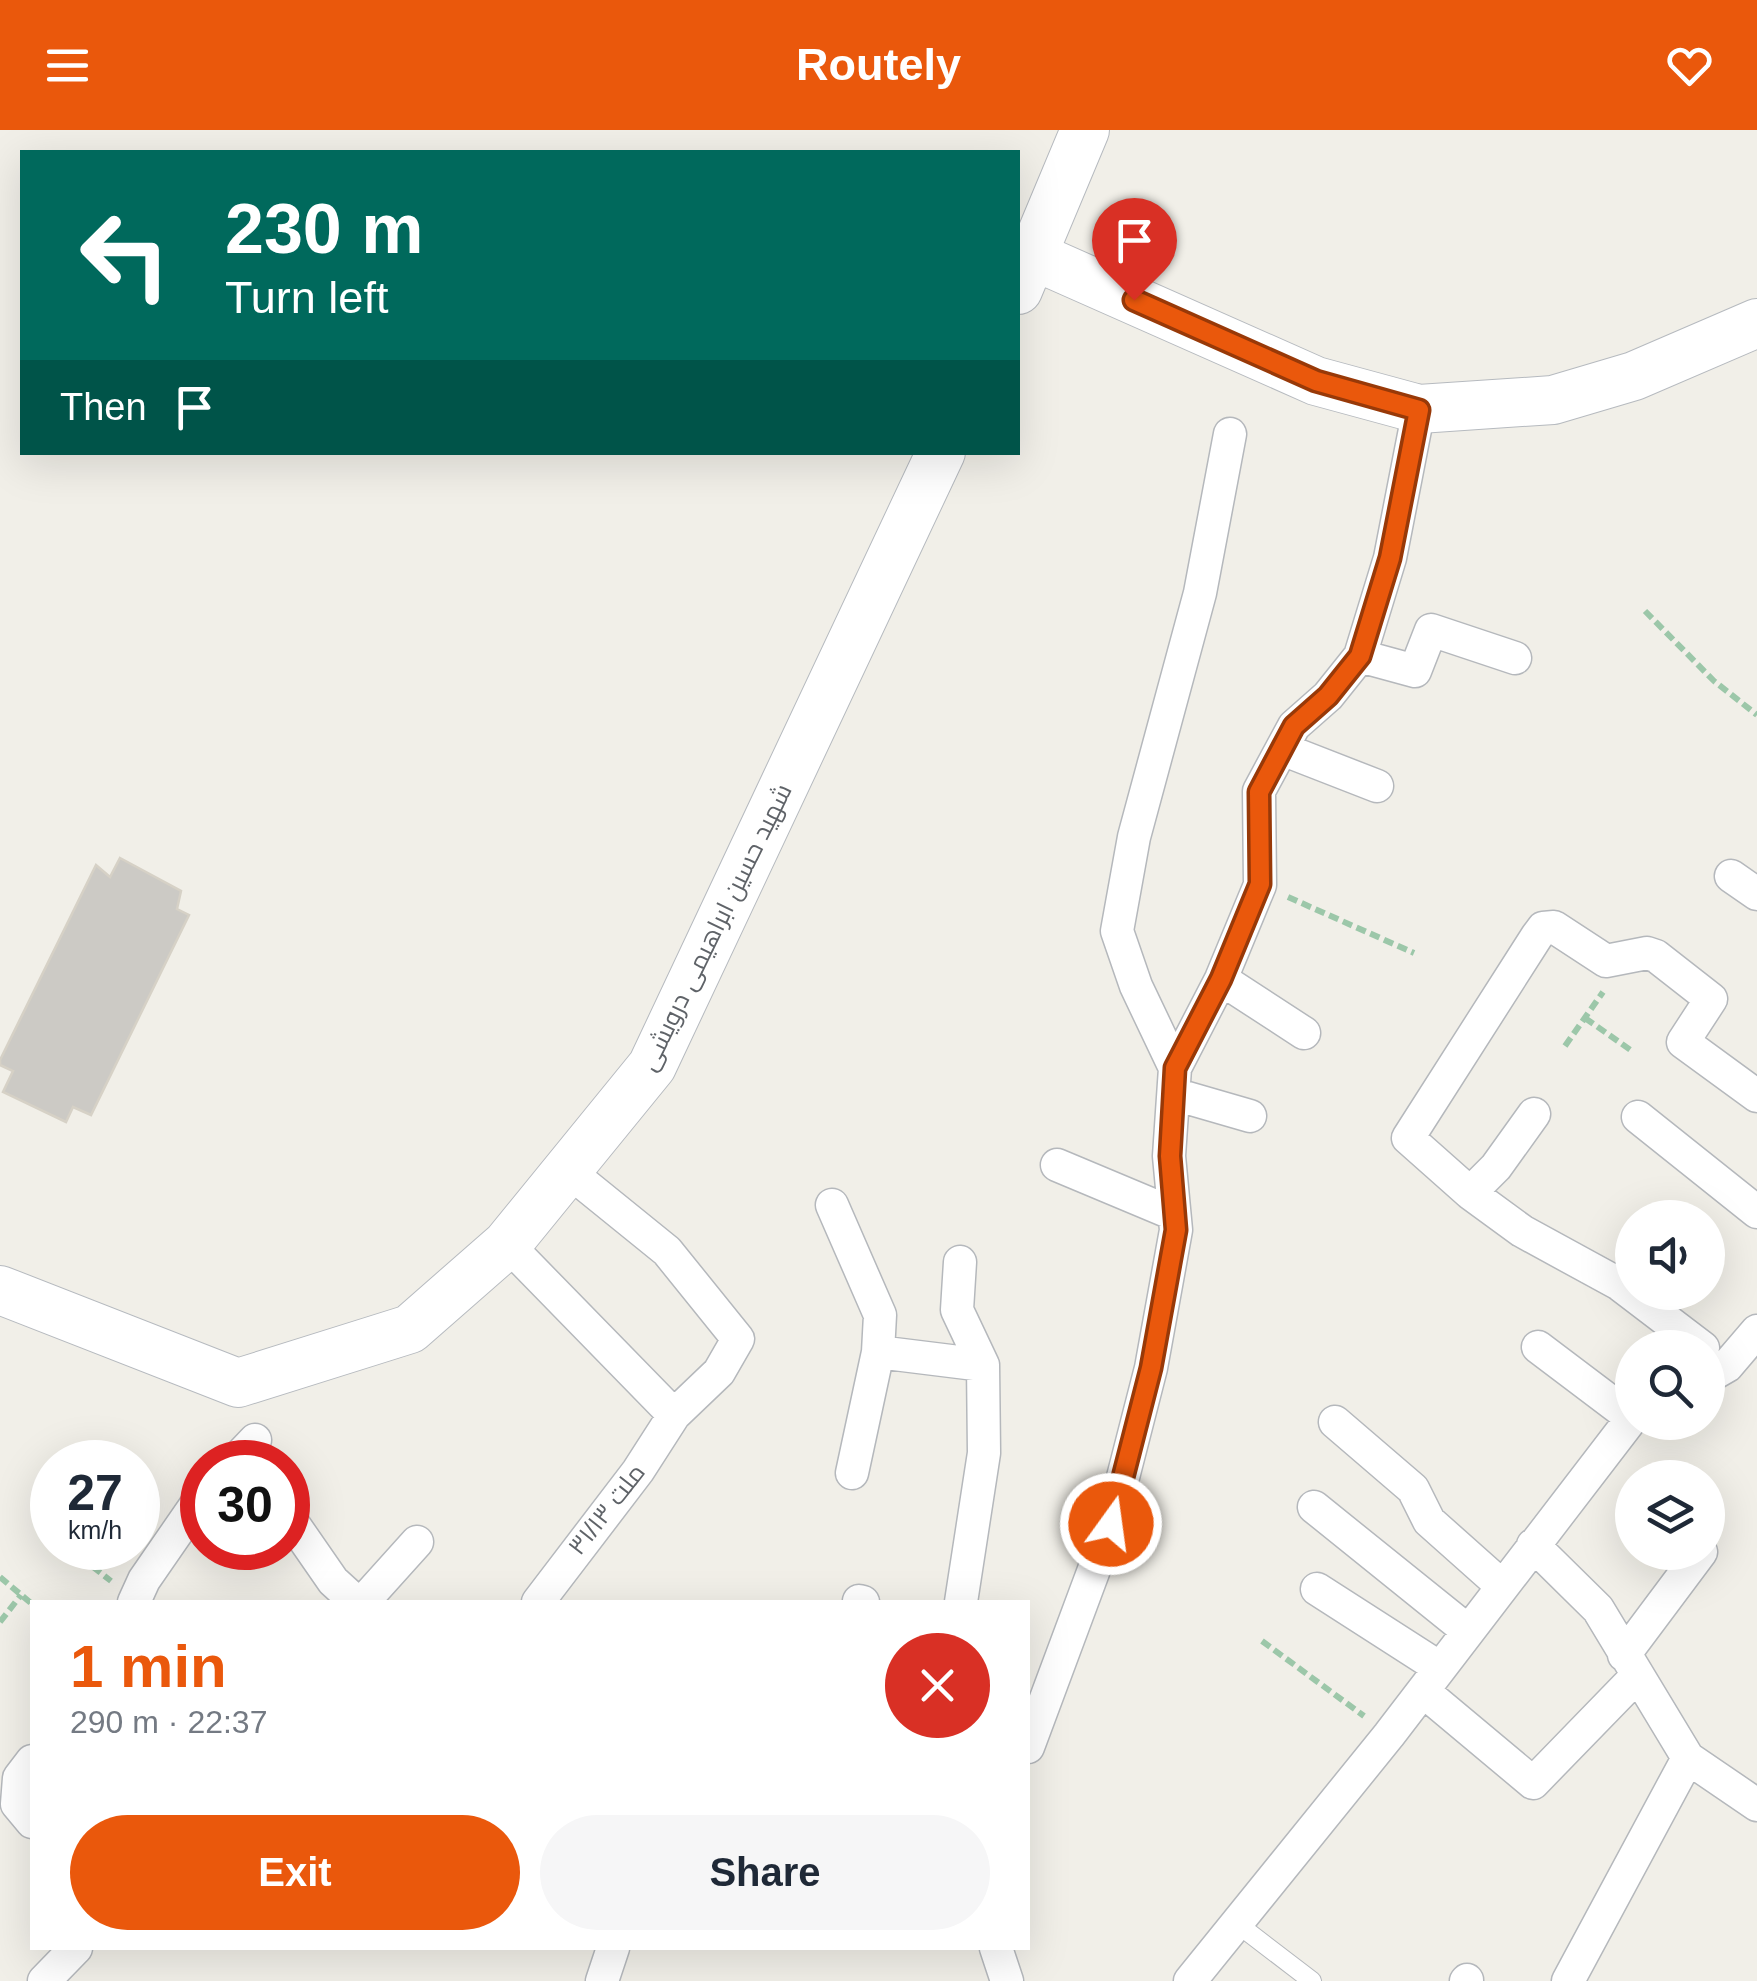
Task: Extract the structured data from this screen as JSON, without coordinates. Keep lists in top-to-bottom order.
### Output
{
  "streets": {
    "street": ["شهید حسین ابراهیمی درویشی", "ملت ۳۱/۱۳"]
  },
  "crossings": [
    ["شهید حسین ابراهیمی درویشی", "ملت ۳۱/۱۳"]
  ],
  "page": {
    "header": "Routely",
    "turn": ["230 m", "Turn left"],
    "then": "Then",
    "speed": "27 km/h",
    "limit": "30",
    "heading": ["1 min", "290 m · 22:37"],
    "buttons": ["Exit", "Share"]
  }
}
